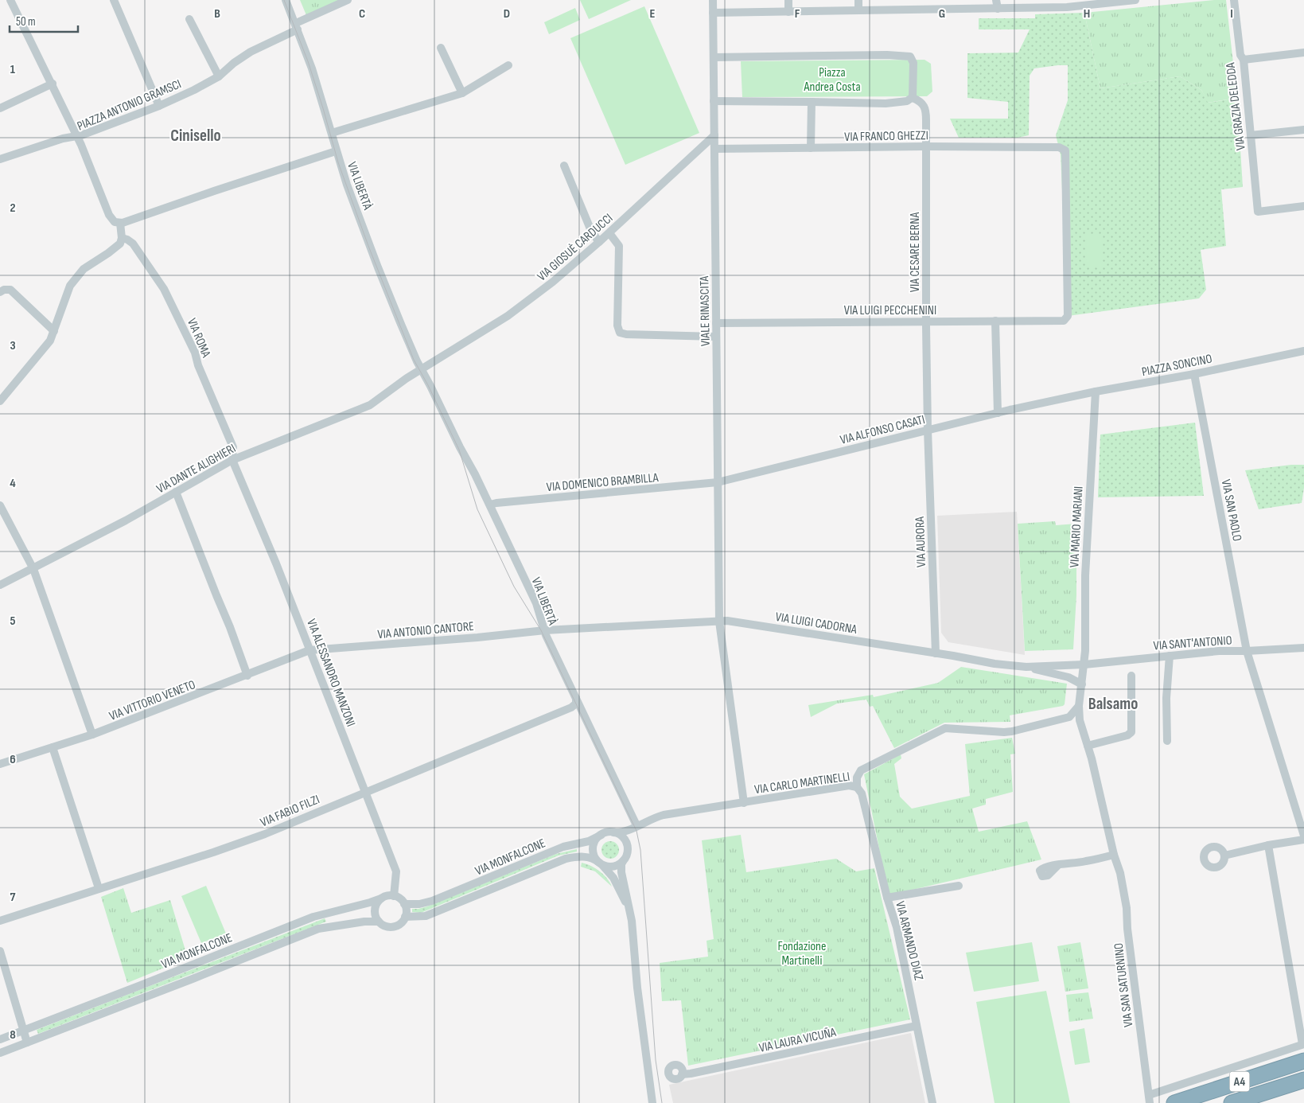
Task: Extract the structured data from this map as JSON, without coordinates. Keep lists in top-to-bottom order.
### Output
{
  "streets": {
    "highway": ["A4"],
    "street": [
      "PIAZZA ANTONIO GRAMSCI",
      "VIA GRAZIA DELEDDA",
      "VIA FRANCO GHEZZI",
      "VIA LIBERTÀ",
      "VIA GIOSUÈ CARDUCCI",
      "VIA CESARE BERNA",
      "VIA LUIGI PECCHENINI",
      "VIALE RINASCITA",
      "VIA ROMA",
      "PIAZZA SONCINO",
      "VIA ALFONSO CASATI",
      "VIA DANTE ALIGHIERI",
      "VIA DOMENICO BRAMBILLA",
      "VIA SAN PAOLO",
      "VIA MARIO MARIANI",
      "VIA AURORA",
      "VIA LUIGI CADORNA",
      "VIA ANTONIO CANTORE",
      "VIA SANT'ANTONIO",
      "VIA ALESSANDRO MANZONI",
      "VIA VITTORIO VENETO",
      "VIA CARLO MARTINELLI",
      "VIA FABIO FILZI",
      "VIA MONFALCONE",
      "VIA ARMANDO DIAZ",
      "VIA SAN SATURNINO",
      "VIA LAURA VICUÑA"
    ]
  },
  "crossings": [
    ["PIAZZA ANTONIO GRAMSCI", "VIA LIBERTÀ"],
    ["VIA FRANCO GHEZZI", "VIA CESARE BERNA"],
    ["VIA FRANCO GHEZZI", "VIA LUIGI PECCHENINI"],
    ["VIA FRANCO GHEZZI", "VIALE RINASCITA"],
    ["VIA LIBERTÀ", "VIA GIOSUÈ CARDUCCI"],
    ["VIA LIBERTÀ", "VIA DANTE ALIGHIERI"],
    ["VIA LIBERTÀ", "VIA DOMENICO BRAMBILLA"],
    ["VIA LIBERTÀ", "VIA LUIGI CADORNA"],
    ["VIA LIBERTÀ", "VIA ANTONIO CANTORE"],
    ["VIA LIBERTÀ", "VIA CARLO MARTINELLI"],
    ["VIA LIBERTÀ", "VIA FABIO FILZI"],
    ["VIA GIOSUÈ CARDUCCI", "VIALE RINASCITA"],
    ["VIA GIOSUÈ CARDUCCI", "VIA DANTE ALIGHIERI"],
    ["VIA CESARE BERNA", "VIA LUIGI PECCHENINI"],
    ["VIA CESARE BERNA", "VIA ALFONSO CASATI"],
    ["VIA CESARE BERNA", "VIA AURORA"],
    ["VIA LUIGI PECCHENINI", "VIALE RINASCITA"],
    ["VIALE RINASCITA", "VIA ALFONSO CASATI"],
    ["VIALE RINASCITA", "VIA DOMENICO BRAMBILLA"],
    ["VIALE RINASCITA", "VIA LUIGI CADORNA"],
    ["VIALE RINASCITA", "VIA CARLO MARTINELLI"],
    ["VIA ROMA", "VIA DANTE ALIGHIERI"],
    ["VIA ROMA", "VIA ALESSANDRO MANZONI"],
    ["PIAZZA SONCINO", "VIA ALFONSO CASATI"],
    ["PIAZZA SONCINO", "VIA SAN PAOLO"],
    ["PIAZZA SONCINO", "VIA MARIO MARIANI"],
    ["VIA ALFONSO CASATI", "VIA DOMENICO BRAMBILLA"],
    ["VIA ALFONSO CASATI", "VIA AURORA"],
    ["VIA DANTE ALIGHIERI", "VIA ALESSANDRO MANZONI"],
    ["VIA SAN PAOLO", "VIA SANT'ANTONIO"],
    ["VIA MARIO MARIANI", "VIA LUIGI CADORNA"],
    ["VIA MARIO MARIANI", "VIA SANT'ANTONIO"],
    ["VIA MARIO MARIANI", "VIA SAN SATURNINO"],
    ["VIA AURORA", "VIA LUIGI CADORNA"],
    ["VIA LUIGI CADORNA", "VIA ANTONIO CANTORE"],
    ["VIA LUIGI CADORNA", "VIA SANT'ANTONIO"],
    ["VIA ANTONIO CANTORE", "VIA ALESSANDRO MANZONI"],
    ["VIA ANTONIO CANTORE", "VIA VITTORIO VENETO"],
    ["VIA ALESSANDRO MANZONI", "VIA VITTORIO VENETO"],
    ["VIA ALESSANDRO MANZONI", "VIA FABIO FILZI"],
    ["VIA ALESSANDRO MANZONI", "VIA MONFALCONE"],
    ["VIA CARLO MARTINELLI", "VIA MONFALCONE"],
    ["VIA CARLO MARTINELLI", "VIA ARMANDO DIAZ"],
    ["VIA ARMANDO DIAZ", "VIA LAURA VICUÑA"]
  ],
  "districts": ["Cinisello", "Balsamo"],
  "parks": ["Piazza Andrea Costa", "Fondazione Martinelli"],
  "scale_bar": "50 m",
  "grid": {
    "columns": [
      "B",
      "C",
      "D",
      "E",
      "F",
      "G",
      "H",
      "I"
    ],
    "rows": [
      "1",
      "2",
      "3",
      "4",
      "5",
      "6",
      "7",
      "8"
    ]
  }
}
